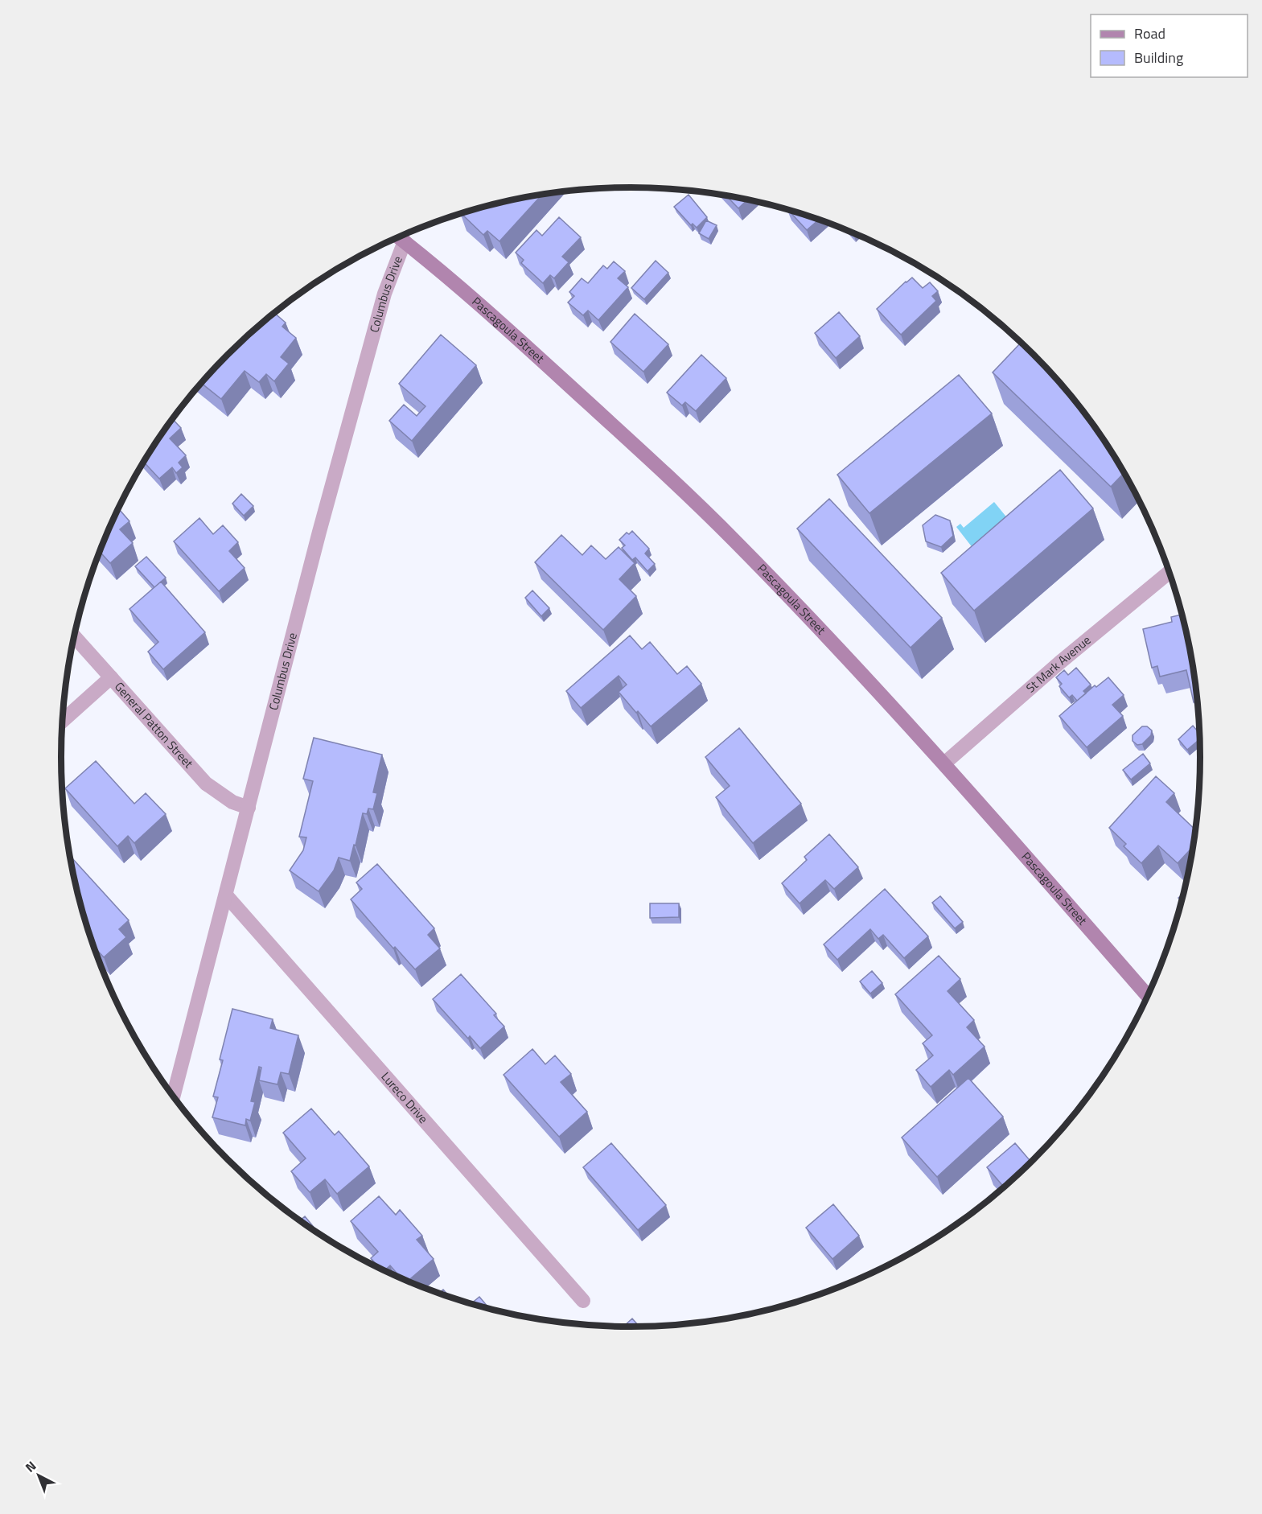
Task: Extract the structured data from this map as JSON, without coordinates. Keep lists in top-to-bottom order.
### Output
{
  "streets": {
    "street": [
      "Columbus Drive",
      "Pascagoula Street",
      "St Mark Avenue",
      "General Patton Street",
      "Lureco Drive"
    ]
  },
  "crossings": [
    ["Columbus Drive", "Pascagoula Street"],
    ["Columbus Drive", "General Patton Street"],
    ["Columbus Drive", "Lureco Drive"],
    ["Pascagoula Street", "St Mark Avenue"]
  ],
  "legend": ["Road", "Building"],
  "north": "top left"
}
